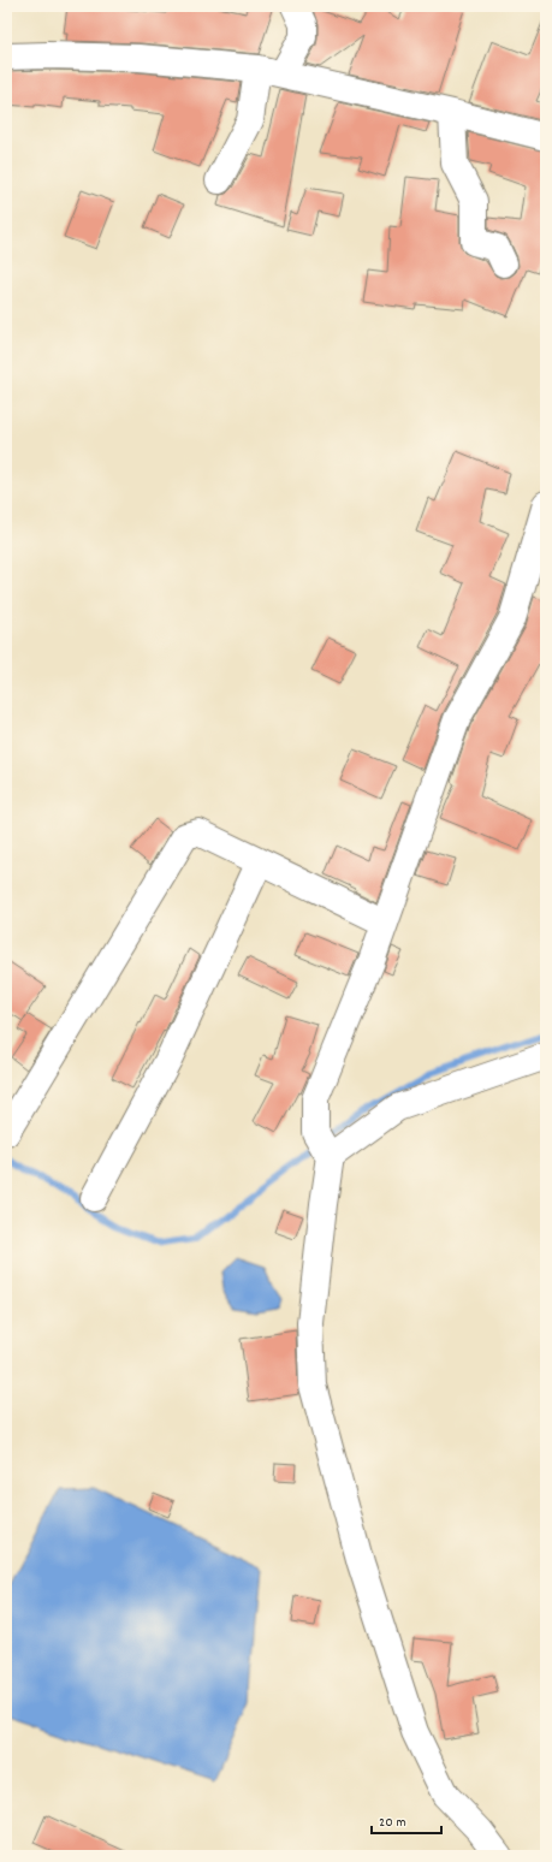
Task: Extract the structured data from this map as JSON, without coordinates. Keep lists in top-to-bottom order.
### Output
{
  "scale_bar": "20 m"
}
